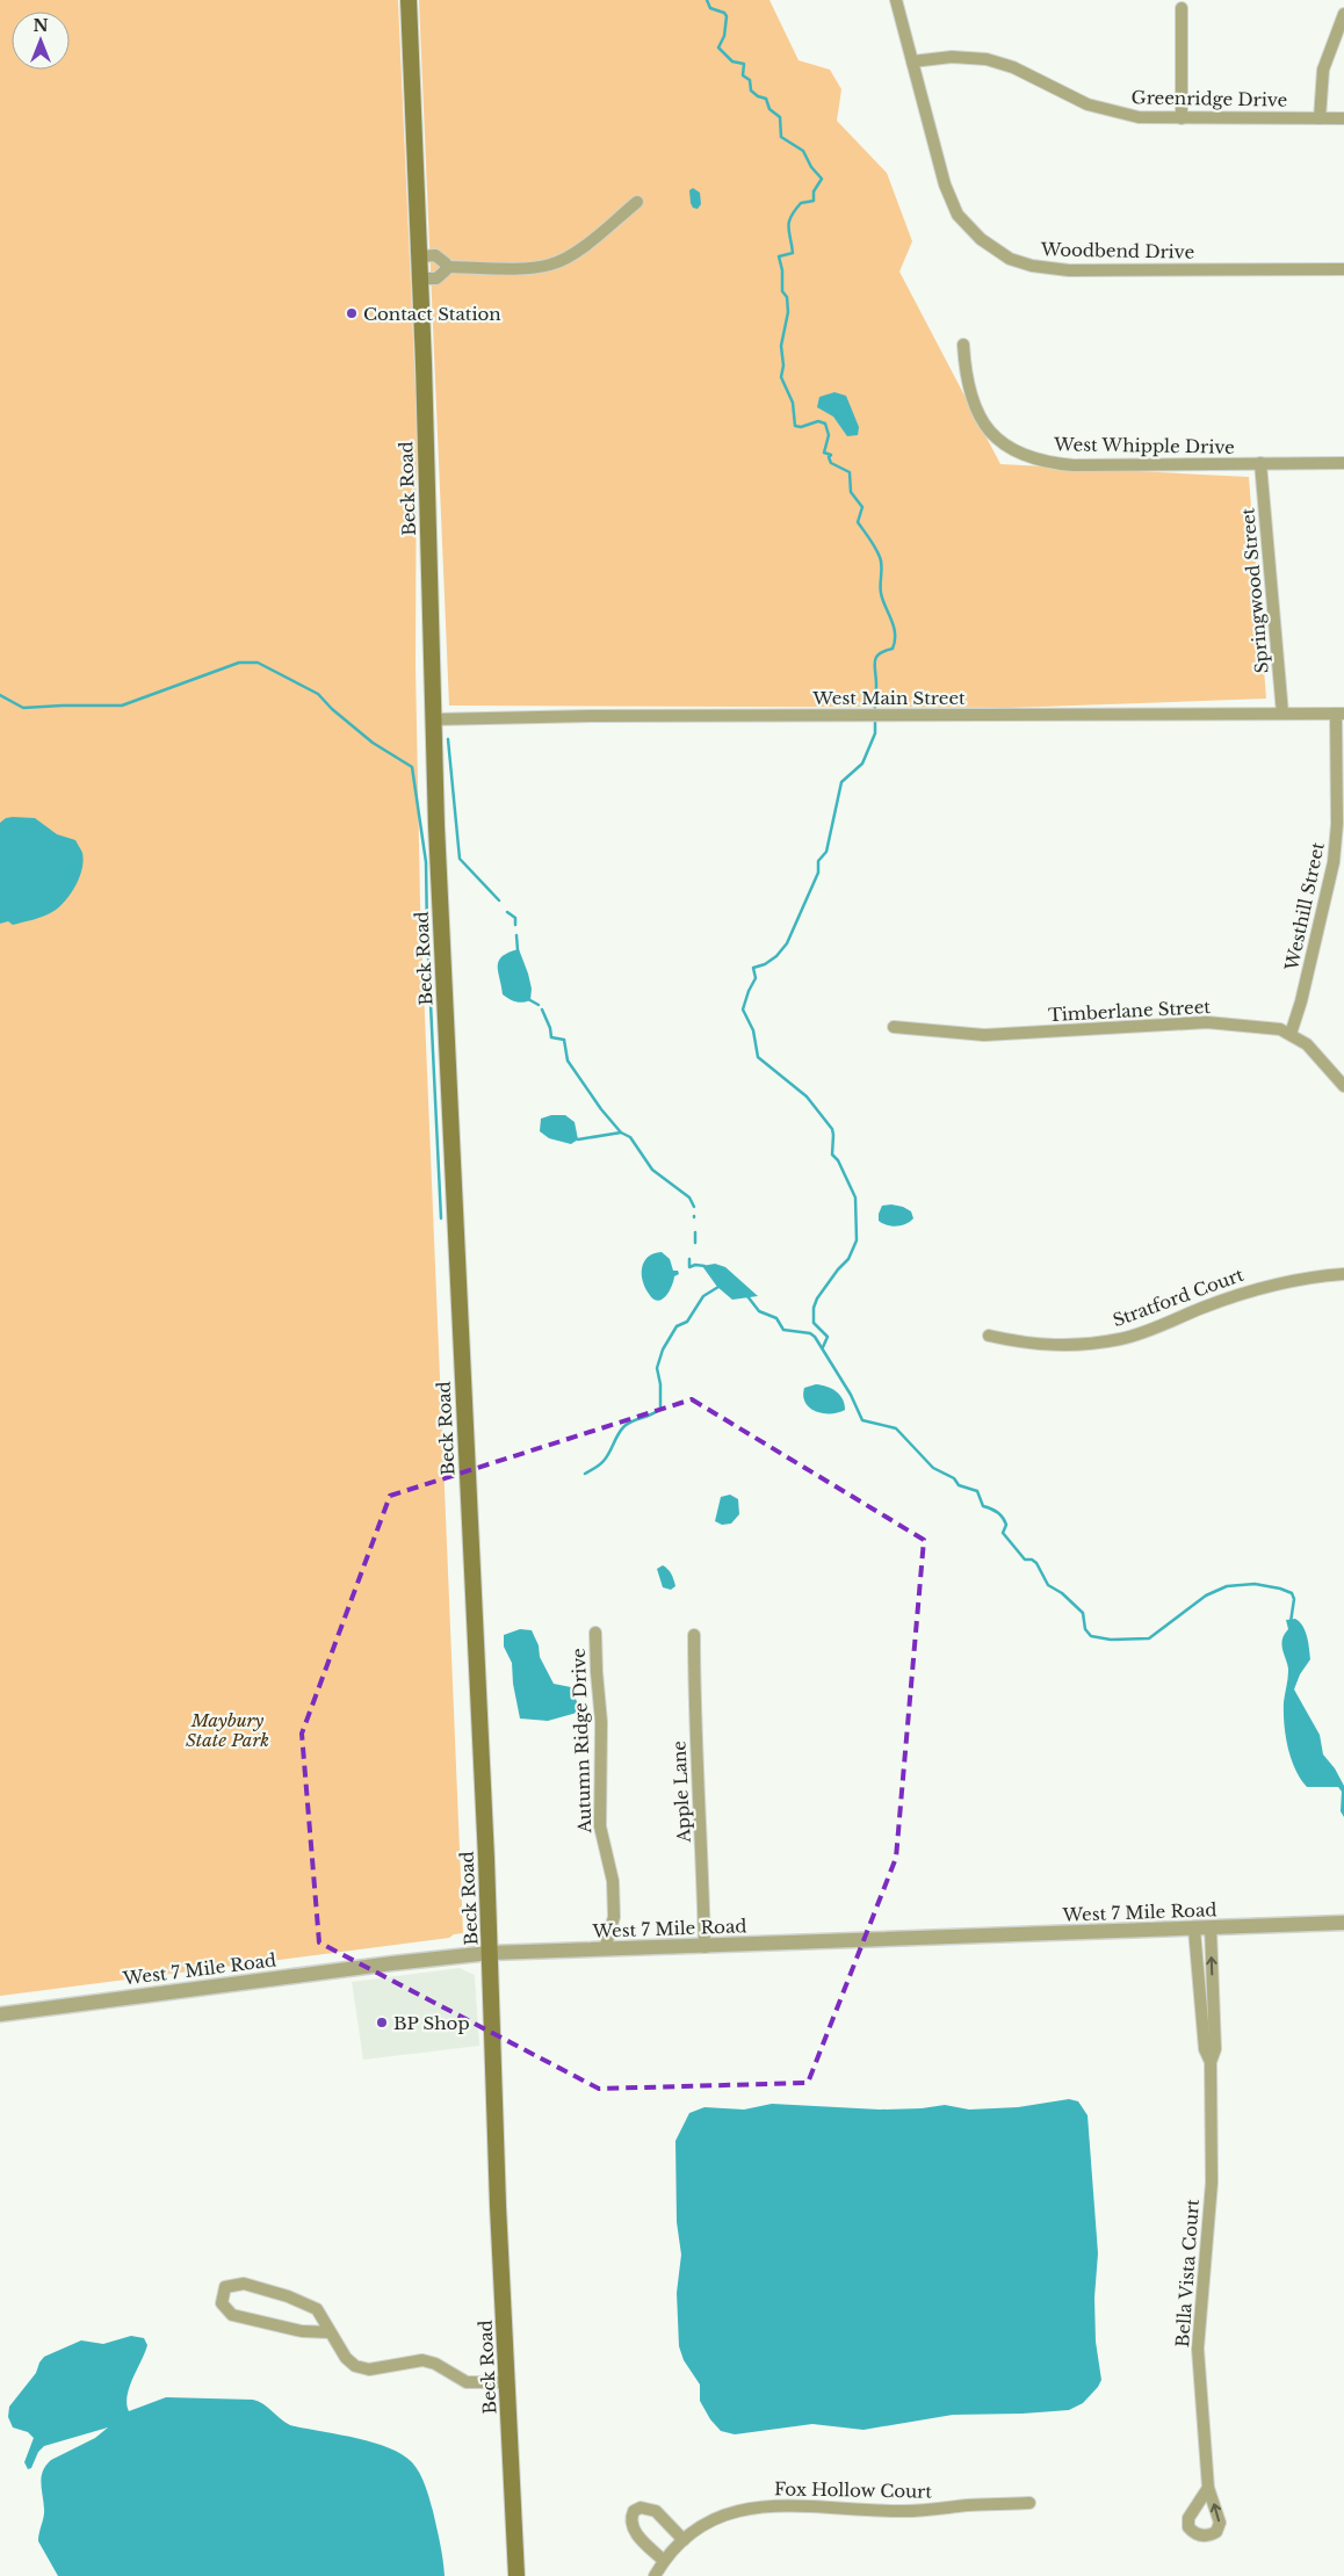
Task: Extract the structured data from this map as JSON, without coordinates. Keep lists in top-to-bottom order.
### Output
{
  "streets": {
    "main road": ["Beck Road"],
    "street": [
      "Greenridge Drive",
      "Woodbend Drive",
      "West Whipple Drive",
      "Springwood Street",
      "West Main Street",
      "Westhill Street",
      "Timberlane Street",
      "Stratford Court",
      "Autumn Ridge Drive",
      "Apple Lane",
      "West 7 Mile Road",
      "Bella Vista Court",
      "Fox Hollow Court"
    ]
  },
  "crossings": [
    ["Greenridge Drive", "Woodbend Drive"],
    ["West Whipple Drive", "Springwood Street"],
    ["Beck Road", "West Main Street"],
    ["Beck Road", "West 7 Mile Road"],
    ["Springwood Street", "West Main Street"],
    ["West Main Street", "Westhill Street"],
    ["Westhill Street", "Timberlane Street"],
    ["Autumn Ridge Drive", "West 7 Mile Road"],
    ["Apple Lane", "West 7 Mile Road"],
    ["West 7 Mile Road", "Bella Vista Court"]
  ],
  "parks": ["Maybury State Park"],
  "places": ["Contact Station", "BP Shop"],
  "north": "top"
}
